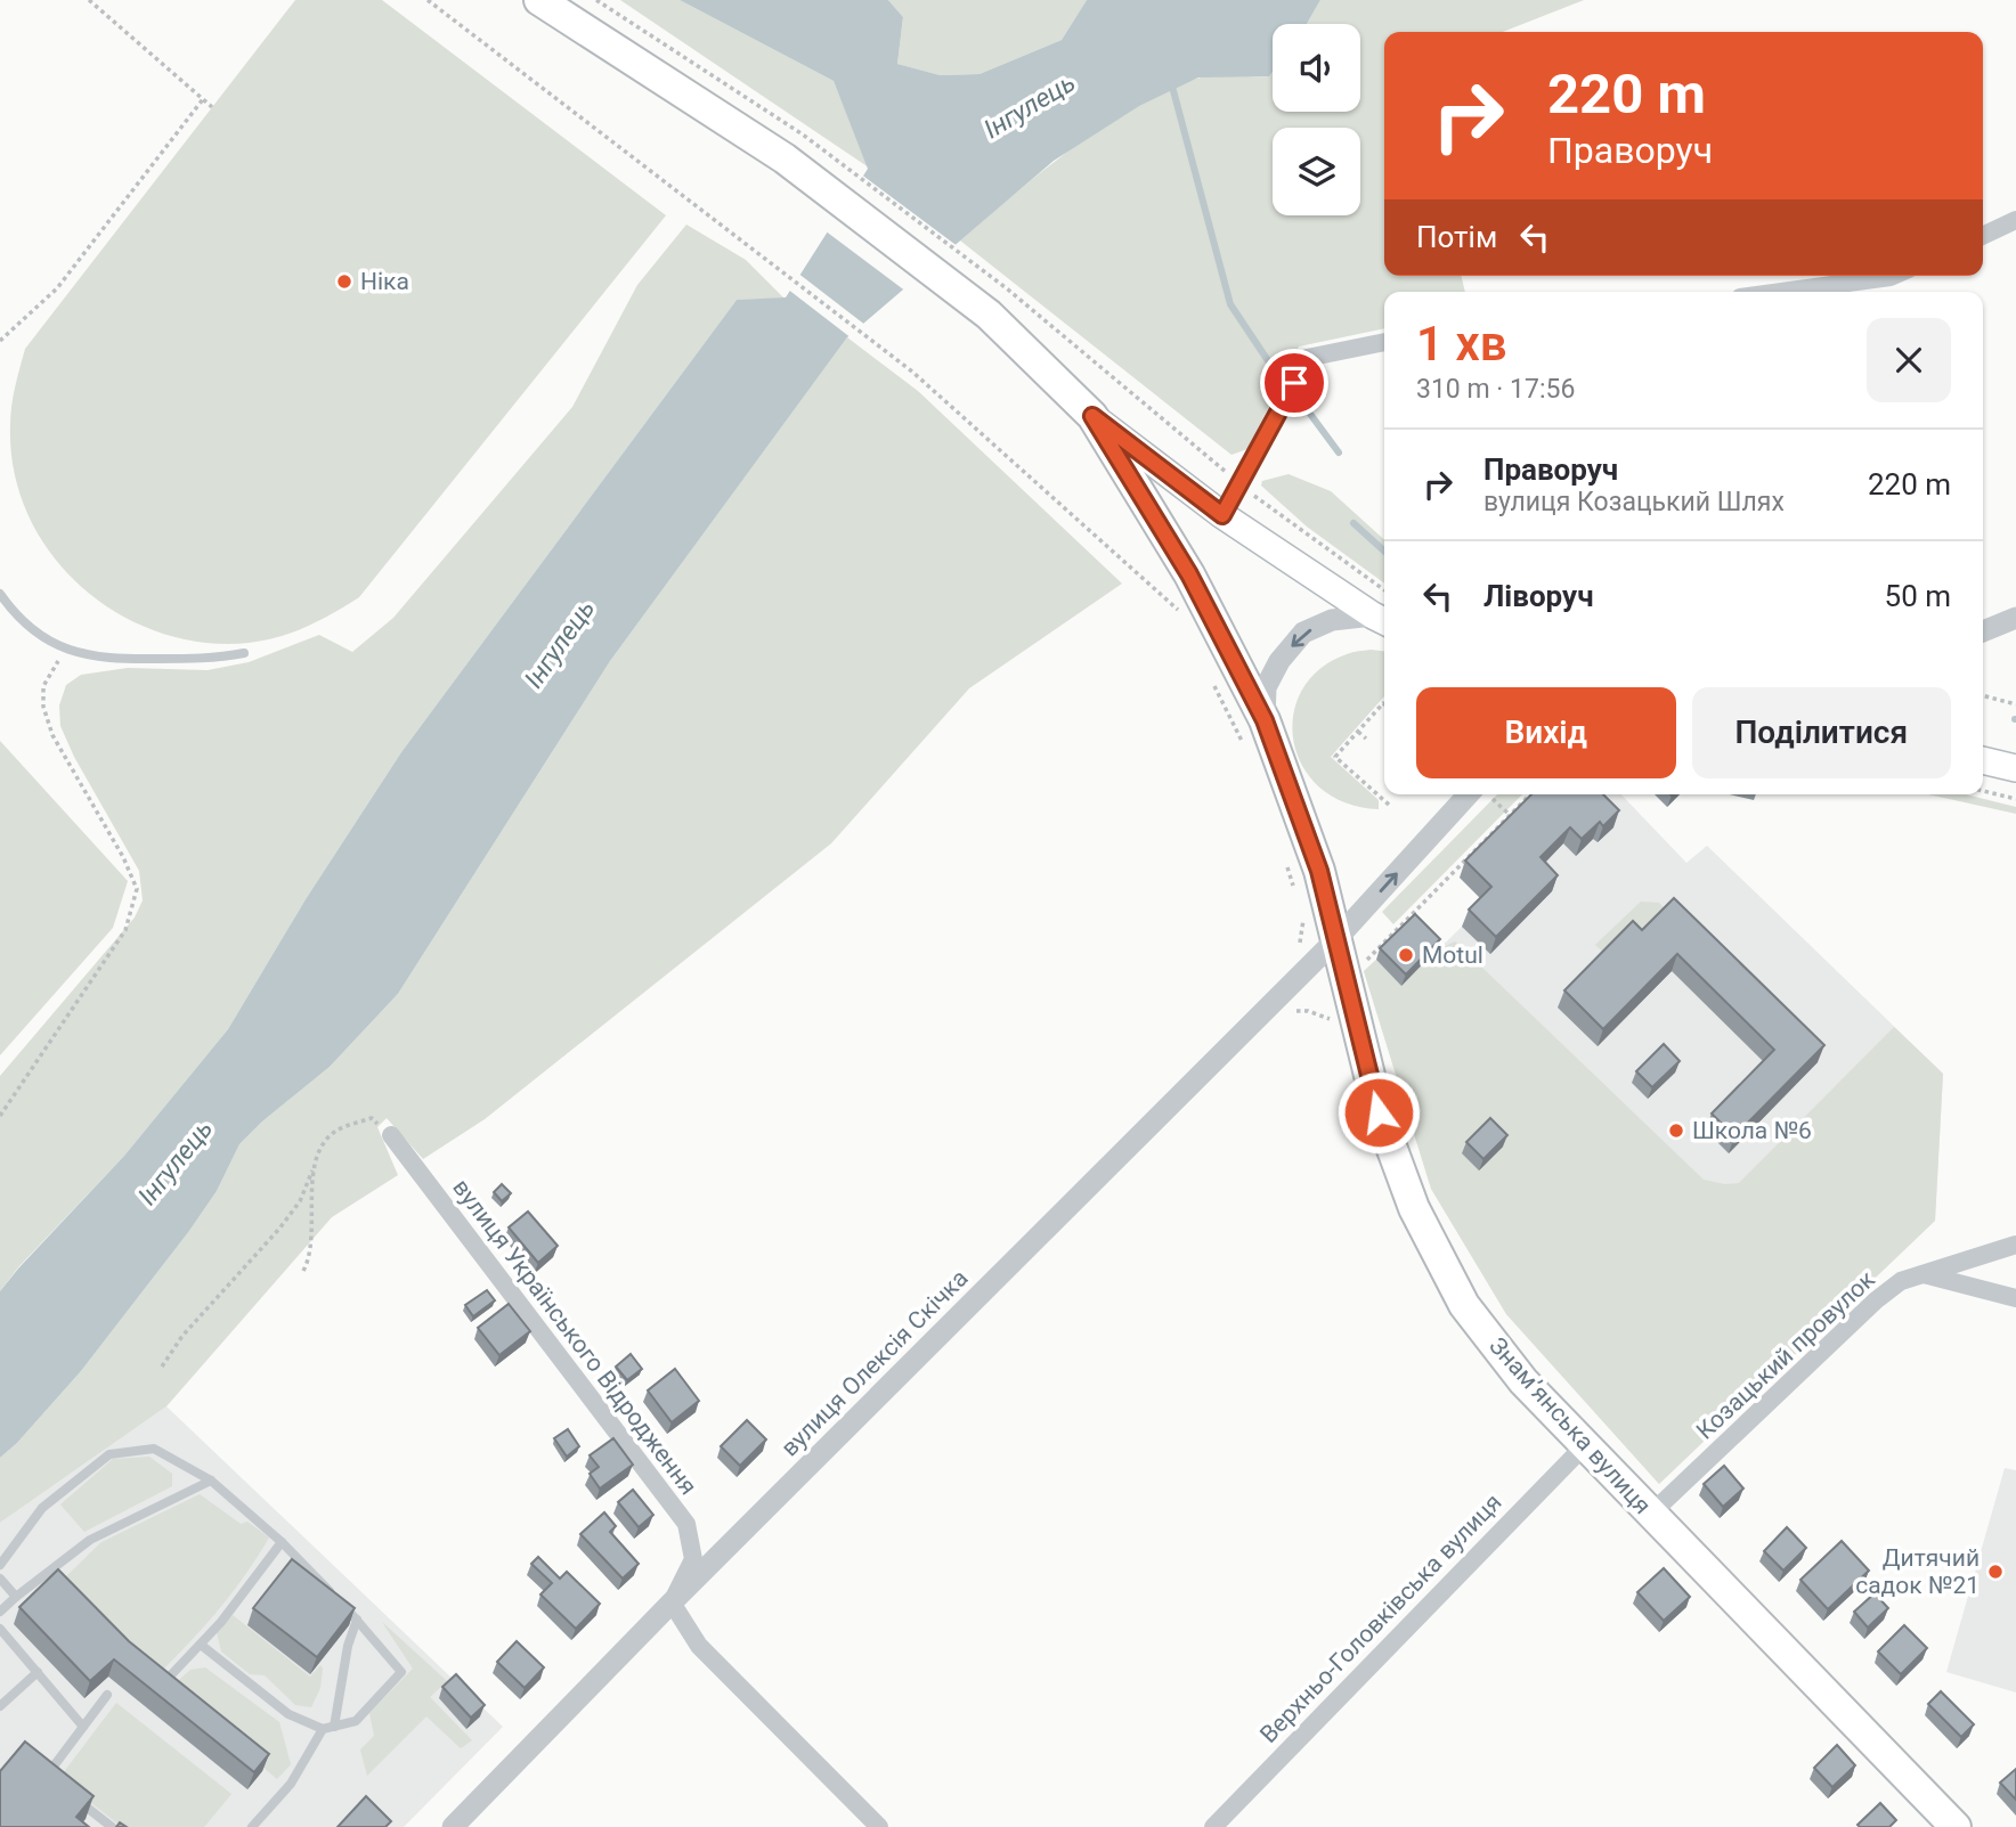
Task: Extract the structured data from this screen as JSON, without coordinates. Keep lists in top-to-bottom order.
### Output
{
  "streets": {
    "highway": ["Знамʼянська вулиця"],
    "street": [
      "вулиця Українського Відродження",
      "Козацький провулок",
      "вулиця Олексія Скічка",
      "Верхньо-Головківська вулиця"
    ]
  },
  "crossings": [
    ["вулиця Українського Відродження", "вулиця Олексія Скічка"],
    ["Козацький провулок", "Знамʼянська вулиця"],
    ["вулиця Олексія Скічка", "Знамʼянська вулиця"],
    ["Знамʼянська вулиця", "Верхньо-Головківська вулиця"]
  ],
  "water": ["Інгулець"],
  "places": [
    "Ніка",
    "Motul",
    "Школа №6",
    "Дитячий садок №21"
  ],
  "page": {
    "turn": ["220 m", "Праворуч"],
    "then": "Потім",
    "heading": ["1 хв", "310 m · 17:56"],
    "list": [
      {
        "name": "Праворуч",
        "note": "вулиця Козацький Шлях",
        "value": "220 m"
      },
      {
        "name": "Ліворуч",
        "value": "50 m"
      }
    ],
    "buttons": ["Вихід", "Поділитися"]
  }
}
